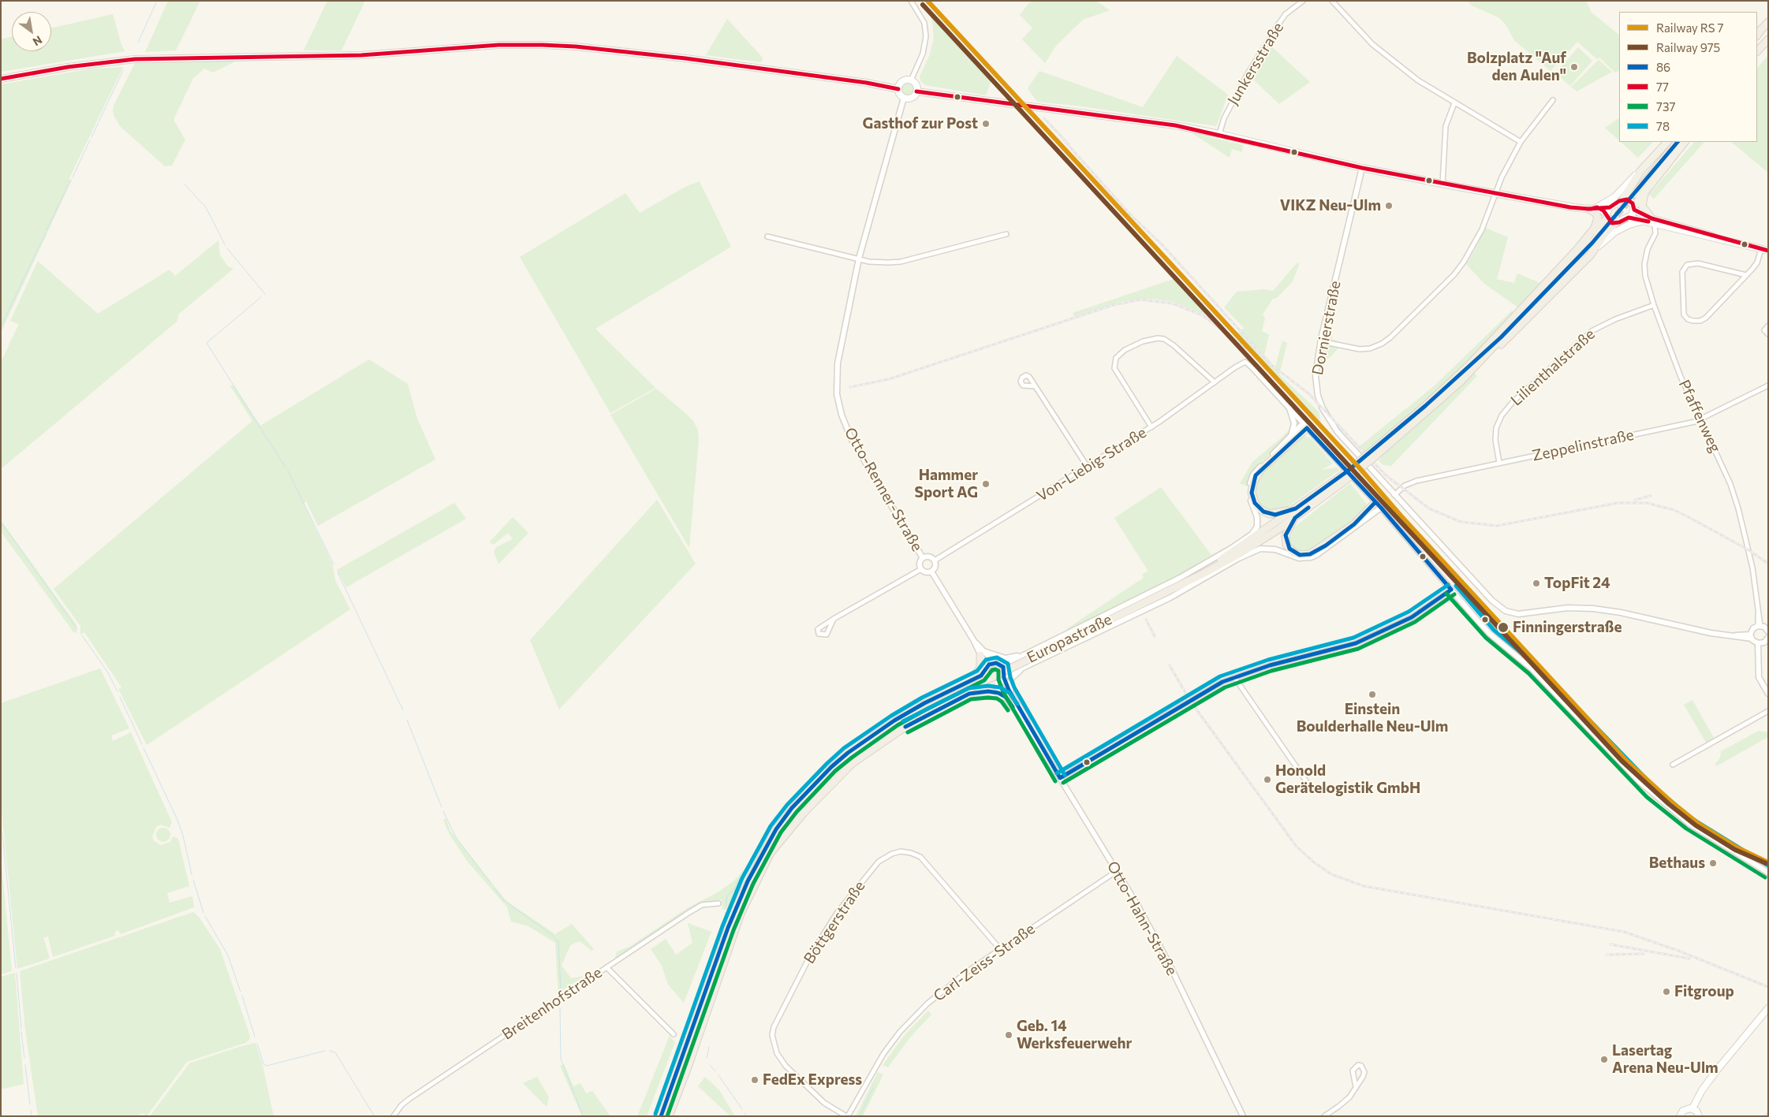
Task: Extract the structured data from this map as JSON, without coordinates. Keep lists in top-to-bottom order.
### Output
{
  "streets": {
    "highway": ["Europastraße"],
    "street": [
      "Junkersstraße",
      "Dornierstraße",
      "Lilienthalstraße",
      "Pfaffenweg",
      "Zeppelinstraße",
      "Von-Liebig-Straße",
      "Otto-Renner-Straße",
      "Otto-Hahn-Straße",
      "Böttgerstraße",
      "Carl-Zeiss-Straße",
      "Breitenhofstraße"
    ]
  },
  "crossings": [
    ["Dornierstraße", "Zeppelinstraße"],
    ["Lilienthalstraße", "Pfaffenweg"],
    ["Lilienthalstraße", "Zeppelinstraße"],
    ["Pfaffenweg", "Zeppelinstraße"],
    ["Von-Liebig-Straße", "Otto-Renner-Straße"],
    ["Europastraße", "Otto-Hahn-Straße"],
    ["Otto-Hahn-Straße", "Carl-Zeiss-Straße"],
    ["Böttgerstraße", "Carl-Zeiss-Straße"]
  ],
  "places": [
    "Bolzplatz \"Auf den Aulen\"",
    "Gasthof zur Post",
    "VIKZ Neu-Ulm",
    "Hammer Sport AG",
    "TopFit 24",
    "Finningerstraße",
    "Einstein Boulderhalle Neu-Ulm",
    "Honold Gerätelogistik GmbH",
    "Bethaus",
    "Fitgroup",
    "Geb. 14 Werksfeuerwehr",
    "Lasertag Arena Neu-Ulm",
    "FedEx Express"
  ],
  "lines": [
    "rail line 975",
    "transit line 77",
    "transit line 86",
    "transit line 78",
    "transit line 737"
  ],
  "legend": [
    "Railway RS 7",
    "Railway 975",
    "86",
    "77",
    "737",
    "78"
  ],
  "north": "bottom right"
}
